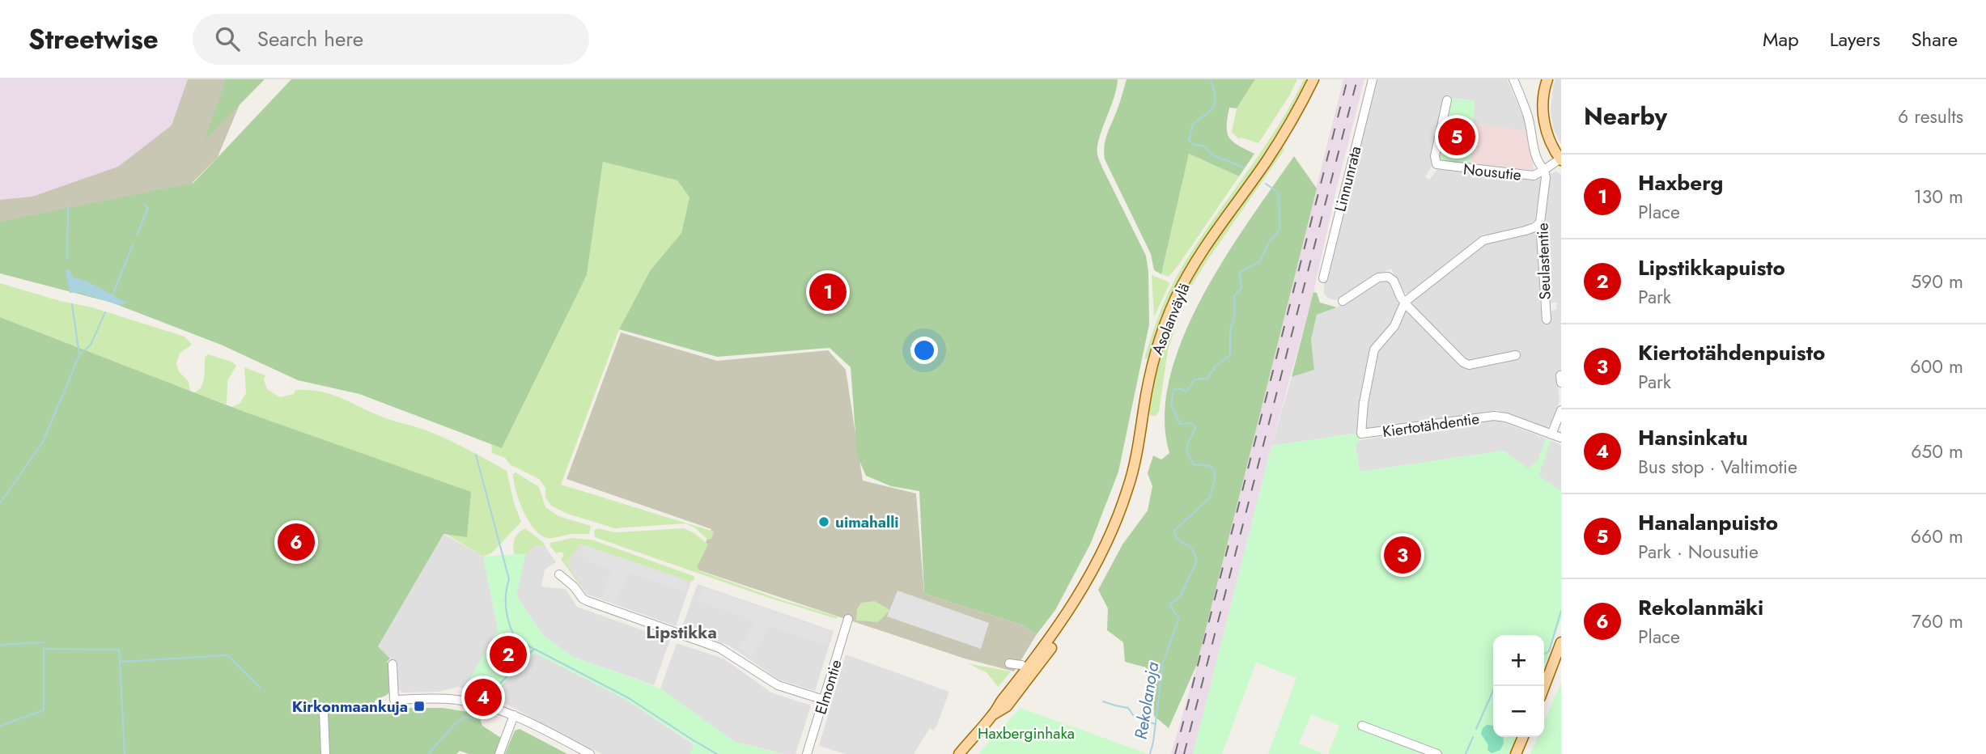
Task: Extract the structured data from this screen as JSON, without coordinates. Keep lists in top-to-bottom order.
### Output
{
  "streets": {
    "main road": ["Asolanväylä"],
    "street": [
      "Nousutie",
      "Linnunrata",
      "Seulastentie",
      "Kiertotähdentie",
      "Elmontie"
    ]
  },
  "crossings": [
    ["Nousutie", "Seulastentie"],
    ["Seulastentie", "Kiertotähdentie"]
  ],
  "districts": ["Lipstikka"],
  "water": ["Rekolanoja"],
  "parks": ["Haxberginhaka"],
  "places": {
    "other": ["uimahalli"],
    "transit": ["Kirkonmaankuja"]
  },
  "page": {
    "header": "Streetwise",
    "search": "Search here",
    "nav": ["Map", "Layers", "Share"],
    "heading": ["Nearby", "6 results"],
    "pins": [
      "5",
      "1",
      "6",
      "3",
      "2",
      "4"
    ],
    "list": [
      {
        "mark": "1",
        "name": "Haxberg",
        "note": "Place",
        "value": "130 m"
      },
      {
        "mark": "2",
        "name": "Lipstikkapuisto",
        "note": "Park",
        "value": "590 m"
      },
      {
        "mark": "3",
        "name": "Kiertotähdenpuisto",
        "note": "Park",
        "value": "600 m"
      },
      {
        "mark": "4",
        "name": "Hansinkatu",
        "note": "Bus stop · Valtimotie",
        "value": "650 m"
      },
      {
        "mark": "5",
        "name": "Hanalanpuisto",
        "note": "Park · Nousutie",
        "value": "660 m"
      },
      {
        "mark": "6",
        "name": "Rekolanmäki",
        "note": "Place",
        "value": "760 m"
      }
    ],
    "map_buttons": ["+", "−"]
  }
}
